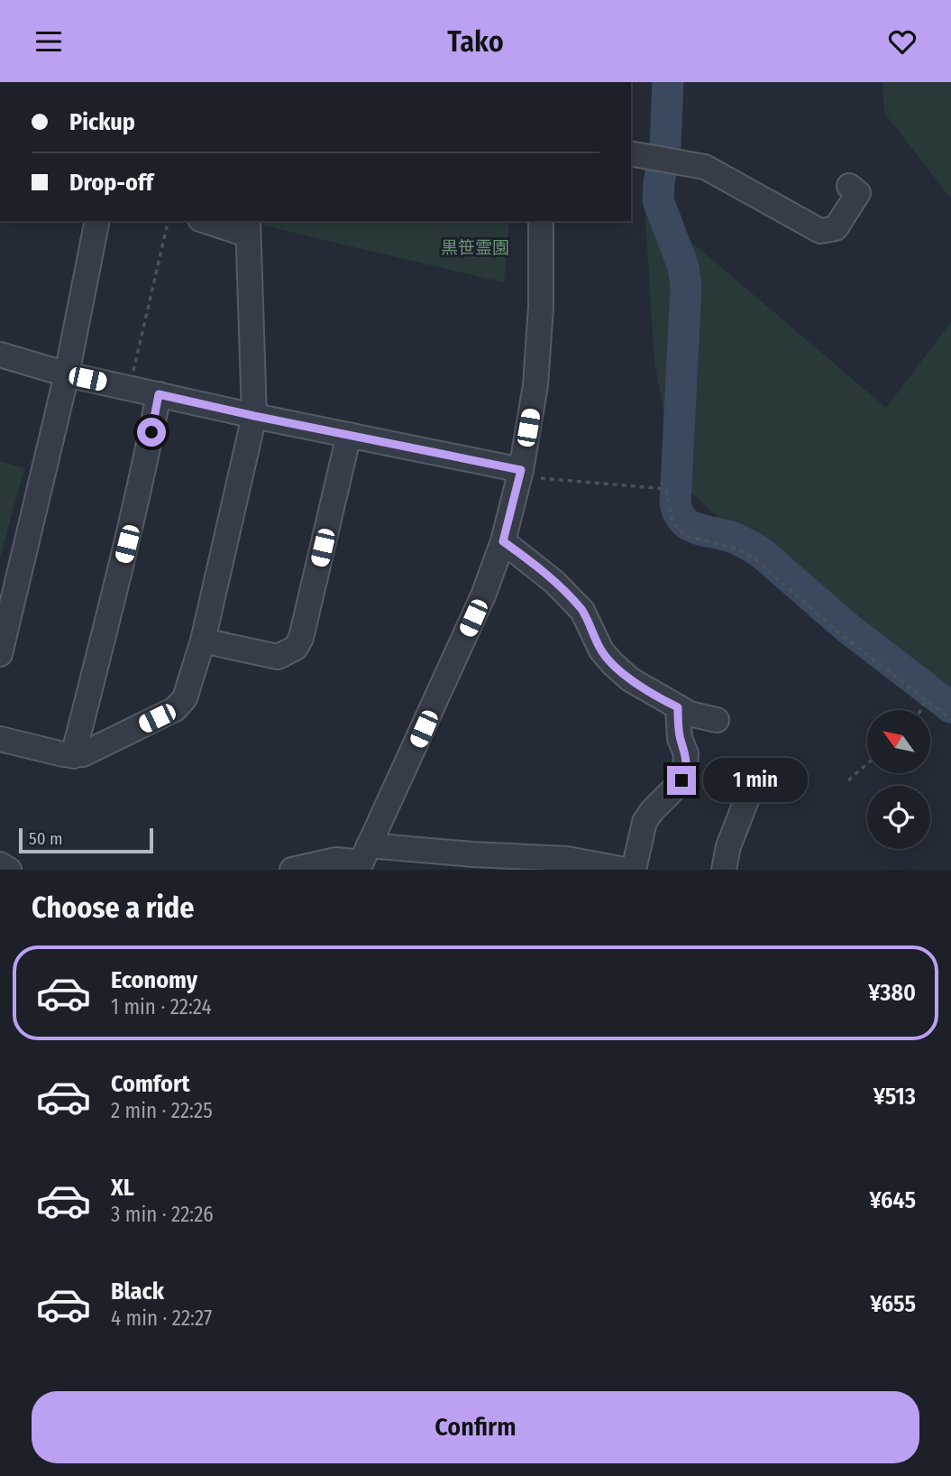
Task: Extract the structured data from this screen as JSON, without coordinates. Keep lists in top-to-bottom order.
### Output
{
  "parks": ["黒笹霊園"],
  "scale_bar": "50 m",
  "north": "top left",
  "page": {
    "header": "Tako",
    "banner": ["Pickup", "Drop-off"],
    "bubble": "1 min",
    "scale": "50 m",
    "heading": "Choose a ride",
    "list": [
      {
        "name": "Economy",
        "note": "1 min · 22:24",
        "value": "¥380"
      },
      {
        "name": "Comfort",
        "note": "2 min · 22:25",
        "value": "¥513"
      },
      {
        "name": "XL",
        "note": "3 min · 22:26",
        "value": "¥645"
      },
      {
        "name": "Black",
        "note": "4 min · 22:27",
        "value": "¥655"
      }
    ],
    "buttons": "Confirm"
  }
}
